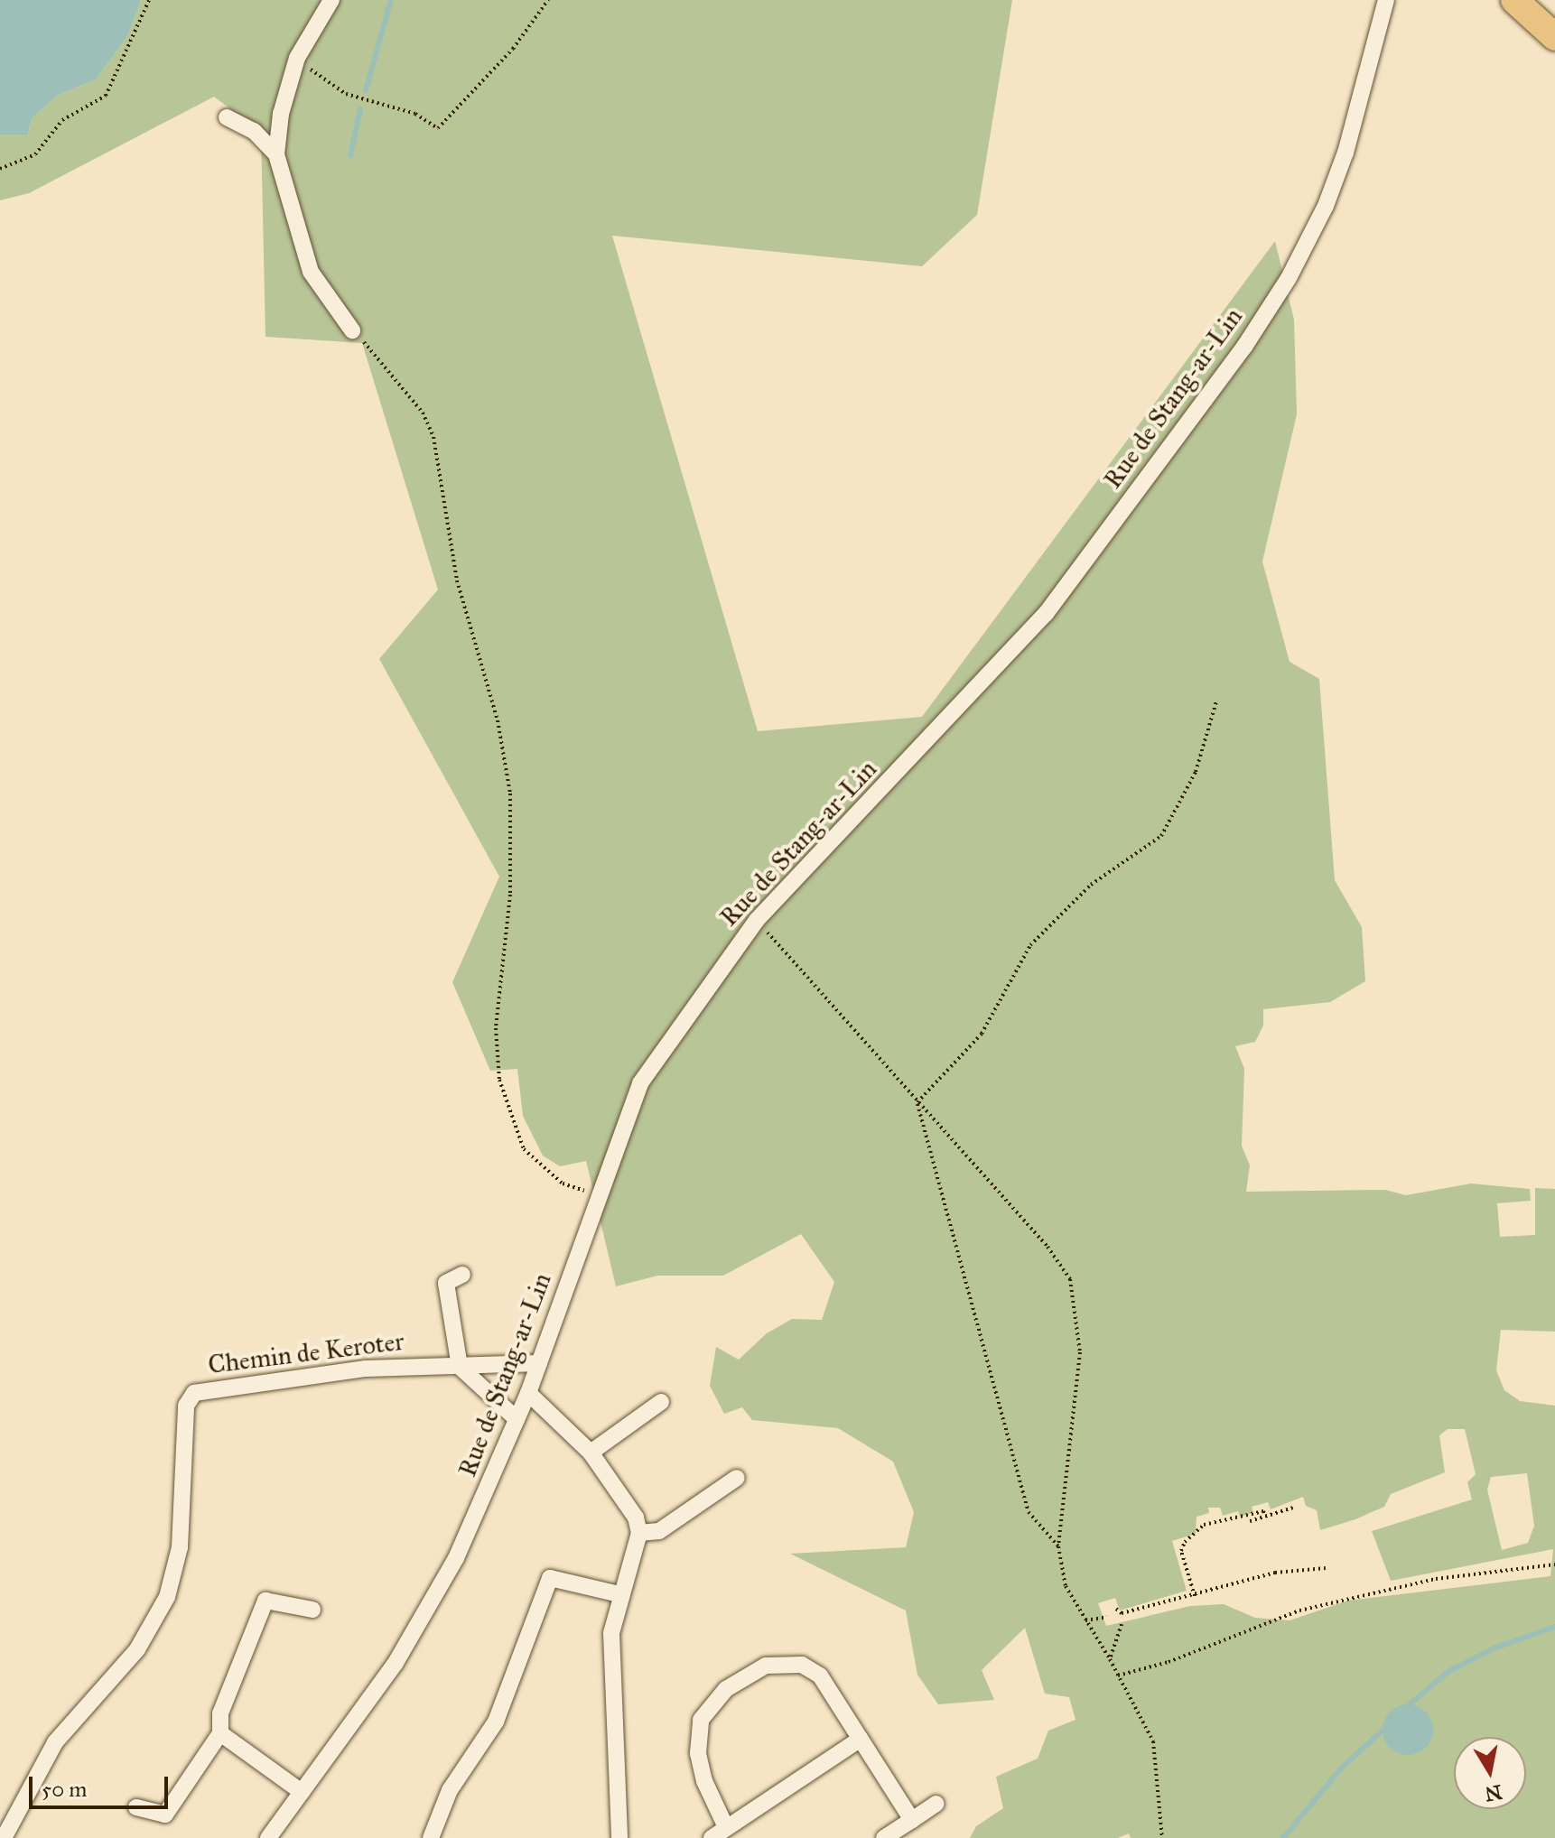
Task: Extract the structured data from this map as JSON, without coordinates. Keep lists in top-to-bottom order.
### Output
{
  "streets": {
    "street": ["Rue de Stang-ar-Lin", "Chemin de Keroter"]
  },
  "crossings": [
    ["Rue de Stang-ar-Lin", "Chemin de Keroter"]
  ],
  "scale_bar": "50 m",
  "north": "bottom"
}
